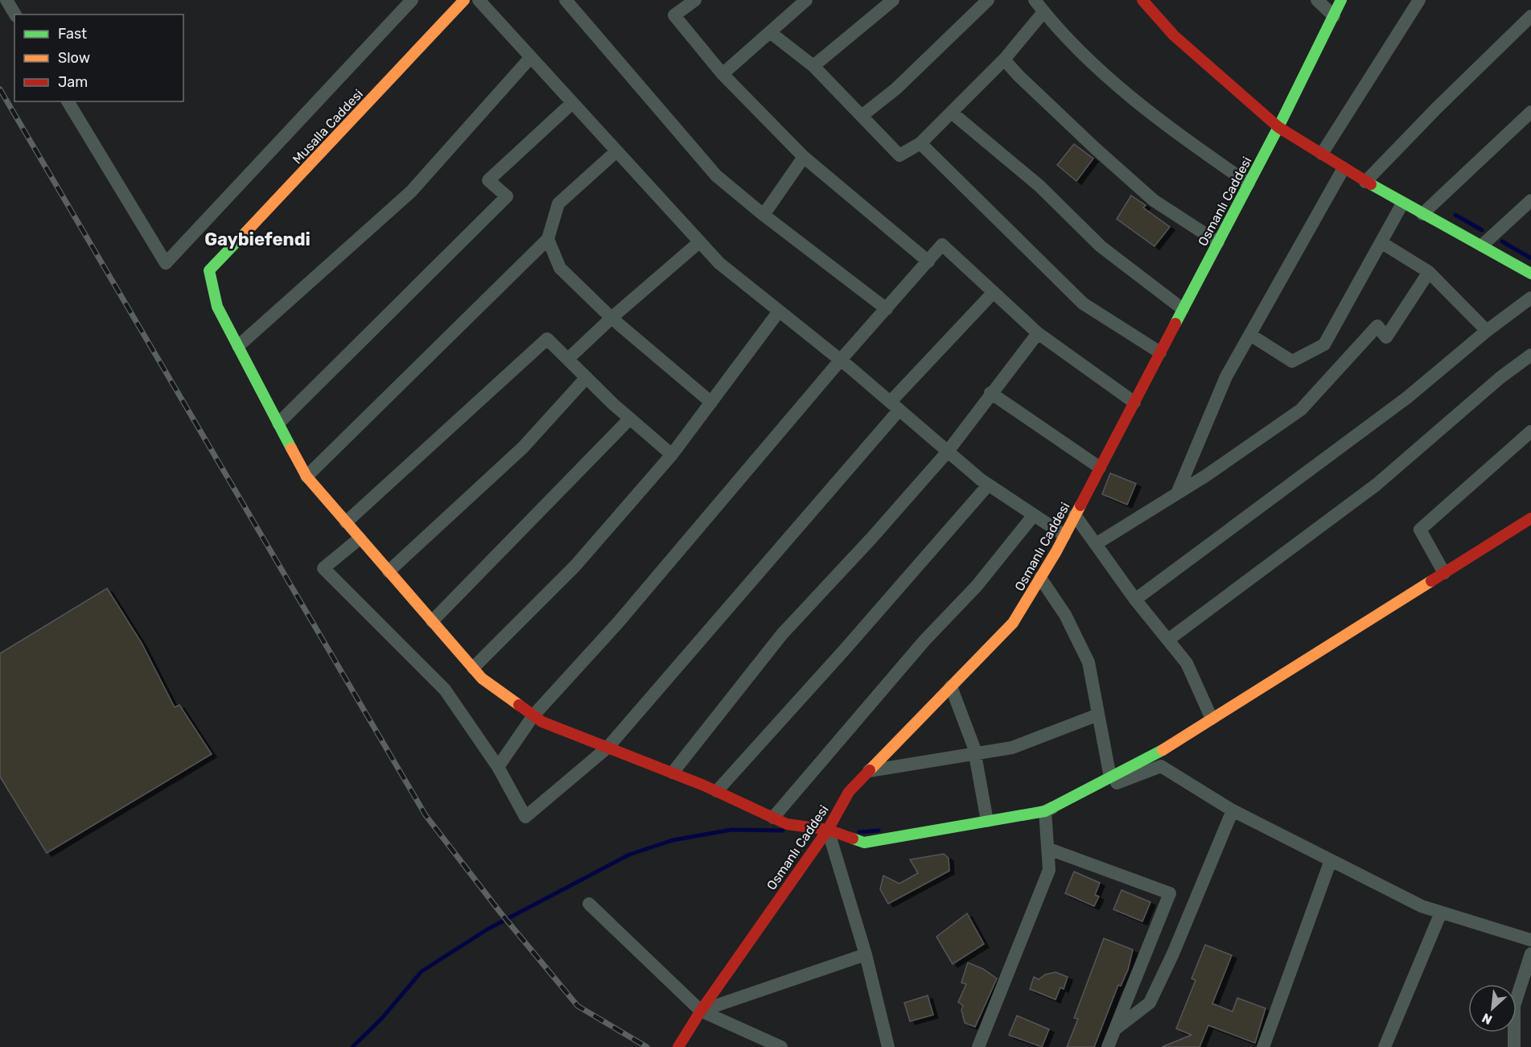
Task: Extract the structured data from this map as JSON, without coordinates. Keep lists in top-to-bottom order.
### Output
{
  "streets": {
    "street": ["Musalla Caddesi", "Osmanlı Caddesi"]
  },
  "districts": ["Gaybiefendi"],
  "legend": ["Fast", "Slow", "Jam"],
  "north": "bottom left"
}
